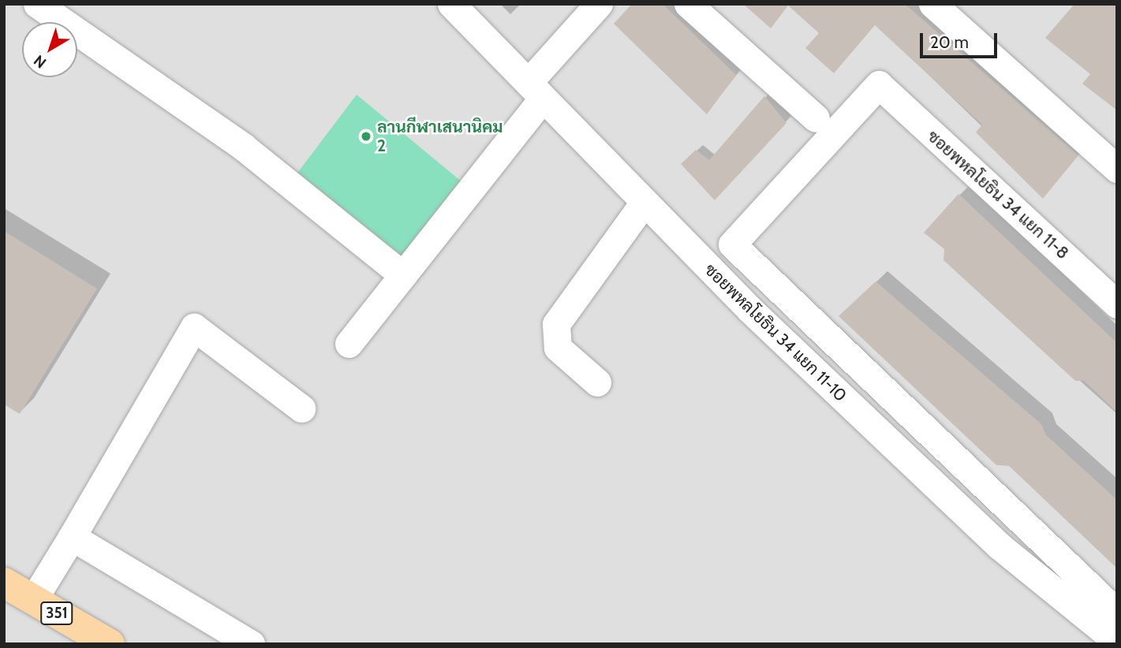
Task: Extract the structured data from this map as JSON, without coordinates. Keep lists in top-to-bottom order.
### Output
{
  "streets": {
    "main road": ["351"],
    "street": ["ซอยพหลโยธิน 34 แยก 11-8", "ซอยพหลโยธิน 34 แยก 11-10"]
  },
  "places": ["ลานกีฬาเสนานิคม 2"],
  "scale_bar": "20 m",
  "north": "bottom left"
}
